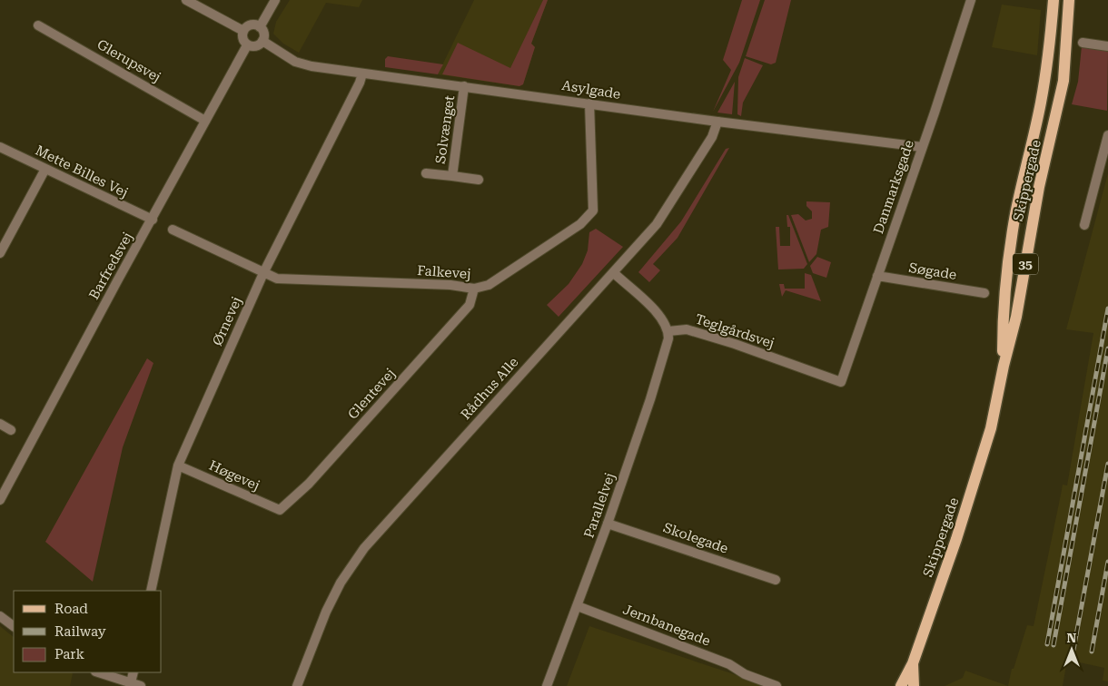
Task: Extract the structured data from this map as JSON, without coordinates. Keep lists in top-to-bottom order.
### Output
{
  "streets": {
    "main road": ["Skippergade", "35"],
    "street": [
      "Glerupsvej",
      "Asylgade",
      "Solvænget",
      "Mette Billes Vej",
      "Danmarksgade",
      "Barfredsvej",
      "Søgade",
      "Falkevej",
      "Ørnevej",
      "Teglgårdsvej",
      "Rådhus Alle",
      "Glentevej",
      "Høgevej",
      "Parallelvej",
      "Skolegade",
      "Jernbanegade"
    ]
  },
  "crossings": [
    ["Glerupsvej", "Barfredsvej"],
    ["Asylgade", "Solvænget"],
    ["Asylgade", "Danmarksgade"],
    ["Asylgade", "Barfredsvej"],
    ["Asylgade", "Falkevej"],
    ["Asylgade", "Ørnevej"],
    ["Asylgade", "Rådhus Alle"],
    ["Mette Billes Vej", "Barfredsvej"],
    ["Danmarksgade", "Søgade"],
    ["Danmarksgade", "Teglgårdsvej"],
    ["Falkevej", "Ørnevej"],
    ["Falkevej", "Glentevej"],
    ["Ørnevej", "Høgevej"],
    ["Teglgårdsvej", "Parallelvej"],
    ["Glentevej", "Høgevej"],
    ["Parallelvej", "Skolegade"],
    ["Parallelvej", "Jernbanegade"]
  ],
  "legend": ["Road", "Railway", "Park"],
  "north": "top"
}
